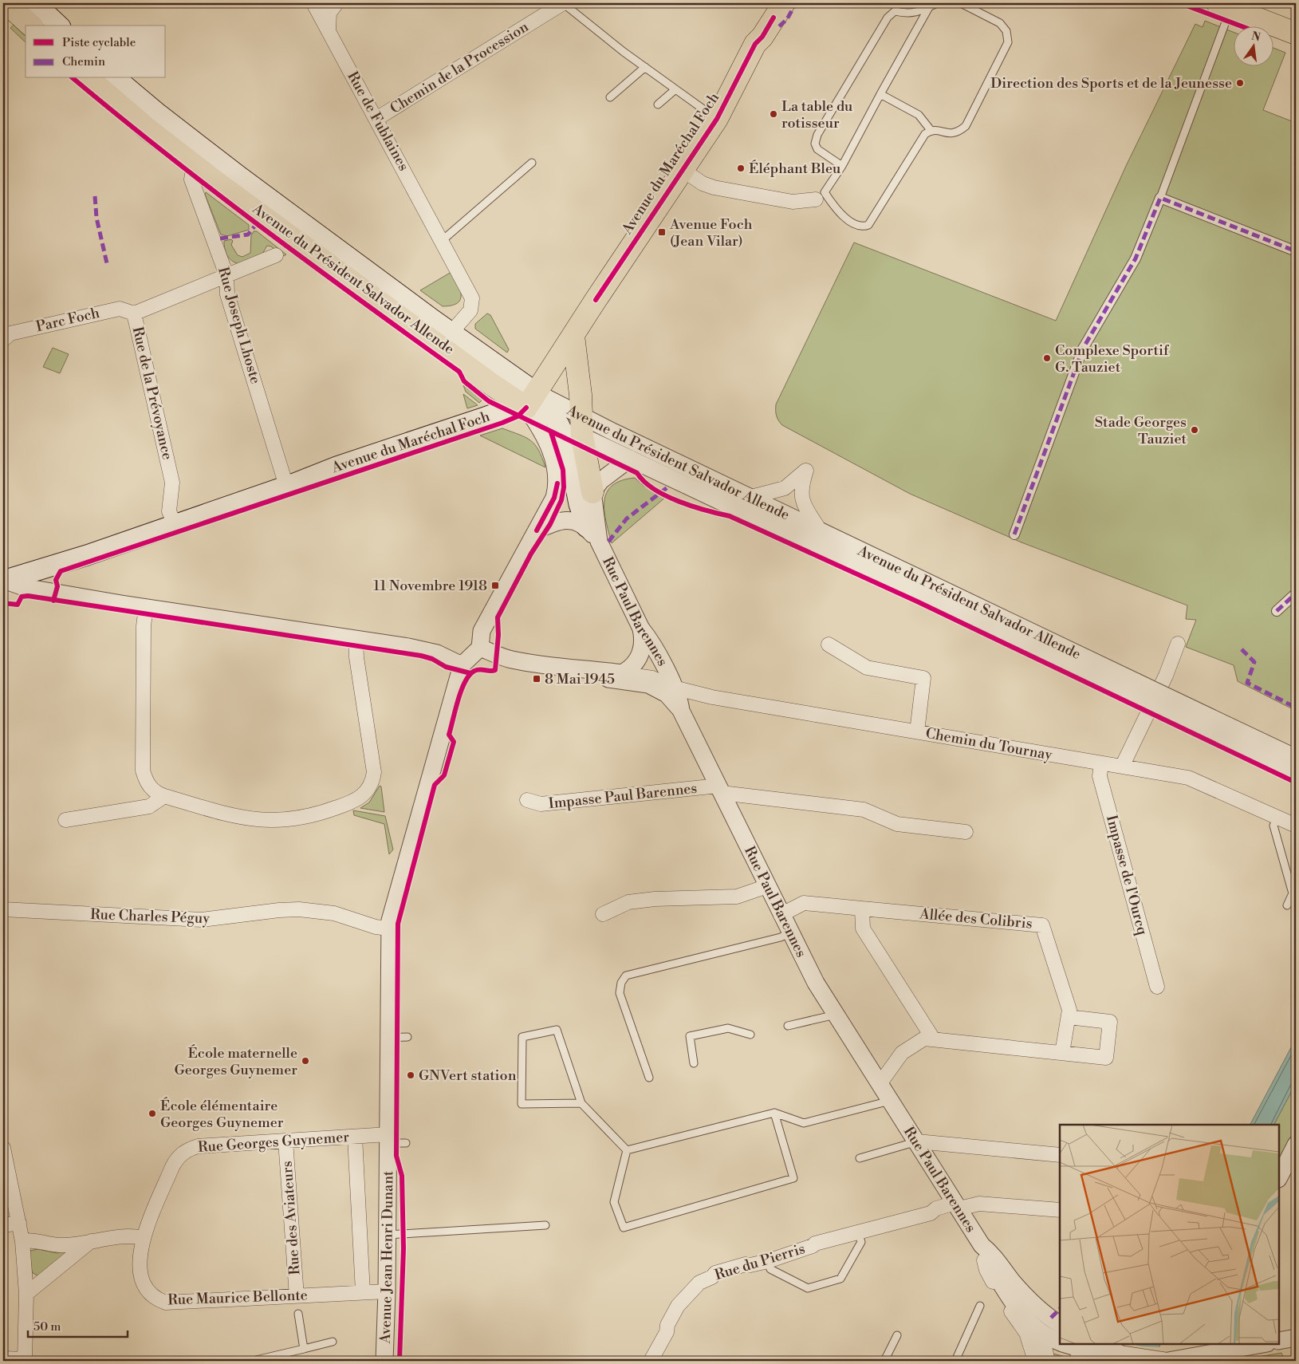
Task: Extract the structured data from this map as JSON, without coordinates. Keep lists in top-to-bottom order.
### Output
{
  "streets": {
    "main road": ["Avenue du Maréchal Foch", "Avenue du Président Salvador Allende"],
    "street": [
      "Chemin de la Procession",
      "Rue de Fublaines",
      "Parc Foch",
      "Rue Joseph Lhoste",
      "Rue de la Prévoyance",
      "Rue Paul Barennes",
      "Chemin du Tournay",
      "Impasse Paul Barennes",
      "Impasse de l'Ourcq",
      "Rue Charles Péguy",
      "Allée des Colibris",
      "Rue Georges Guynemer",
      "Rue des Aviateurs",
      "Avenue Jean Henri Dunant",
      "Rue du Pierris",
      "Rue Maurice Bellonte"
    ]
  },
  "crossings": [
    ["Chemin de la Procession", "Rue de Fublaines"],
    ["Rue de Fublaines", "Avenue du Président Salvador Allende"],
    ["Avenue du Maréchal Foch", "Avenue du Président Salvador Allende"],
    ["Avenue du Maréchal Foch", "Rue Joseph Lhoste"],
    ["Avenue du Maréchal Foch", "Rue de la Prévoyance"],
    ["Avenue du Président Salvador Allende", "Rue Joseph Lhoste"],
    ["Parc Foch", "Rue de la Prévoyance"],
    ["Rue Joseph Lhoste", "Rue de la Prévoyance"],
    ["Rue Paul Barennes", "Chemin du Tournay"],
    ["Rue Paul Barennes", "Impasse Paul Barennes"],
    ["Rue Paul Barennes", "Allée des Colibris"],
    ["Rue Paul Barennes", "Rue du Pierris"],
    ["Chemin du Tournay", "Impasse de l'Ourcq"],
    ["Rue Charles Péguy", "Avenue Jean Henri Dunant"],
    ["Rue Georges Guynemer", "Rue des Aviateurs"],
    ["Rue Georges Guynemer", "Avenue Jean Henri Dunant"],
    ["Rue Georges Guynemer", "Rue Maurice Bellonte"],
    ["Rue des Aviateurs", "Rue Maurice Bellonte"],
    ["Avenue Jean Henri Dunant", "Rue Maurice Bellonte"]
  ],
  "places": {
    "other": [
      "Direction des Sports et de la Jeunesse",
      "La table du rotisseur",
      "Éléphant Bleu",
      "Complexe Sportif G. Tauziet",
      "Stade Georges Tauziet",
      "École maternelle Georges Guynemer",
      "GNVert station",
      "École élémentaire Georges Guynemer"
    ],
    "transit": ["Avenue Foch (Jean Vilar)", "11 Novembre 1918", "8 Mai 1945"]
  },
  "legend": ["Piste cyclable", "Chemin"],
  "scale_bar": "50 m",
  "north": "top"
}
